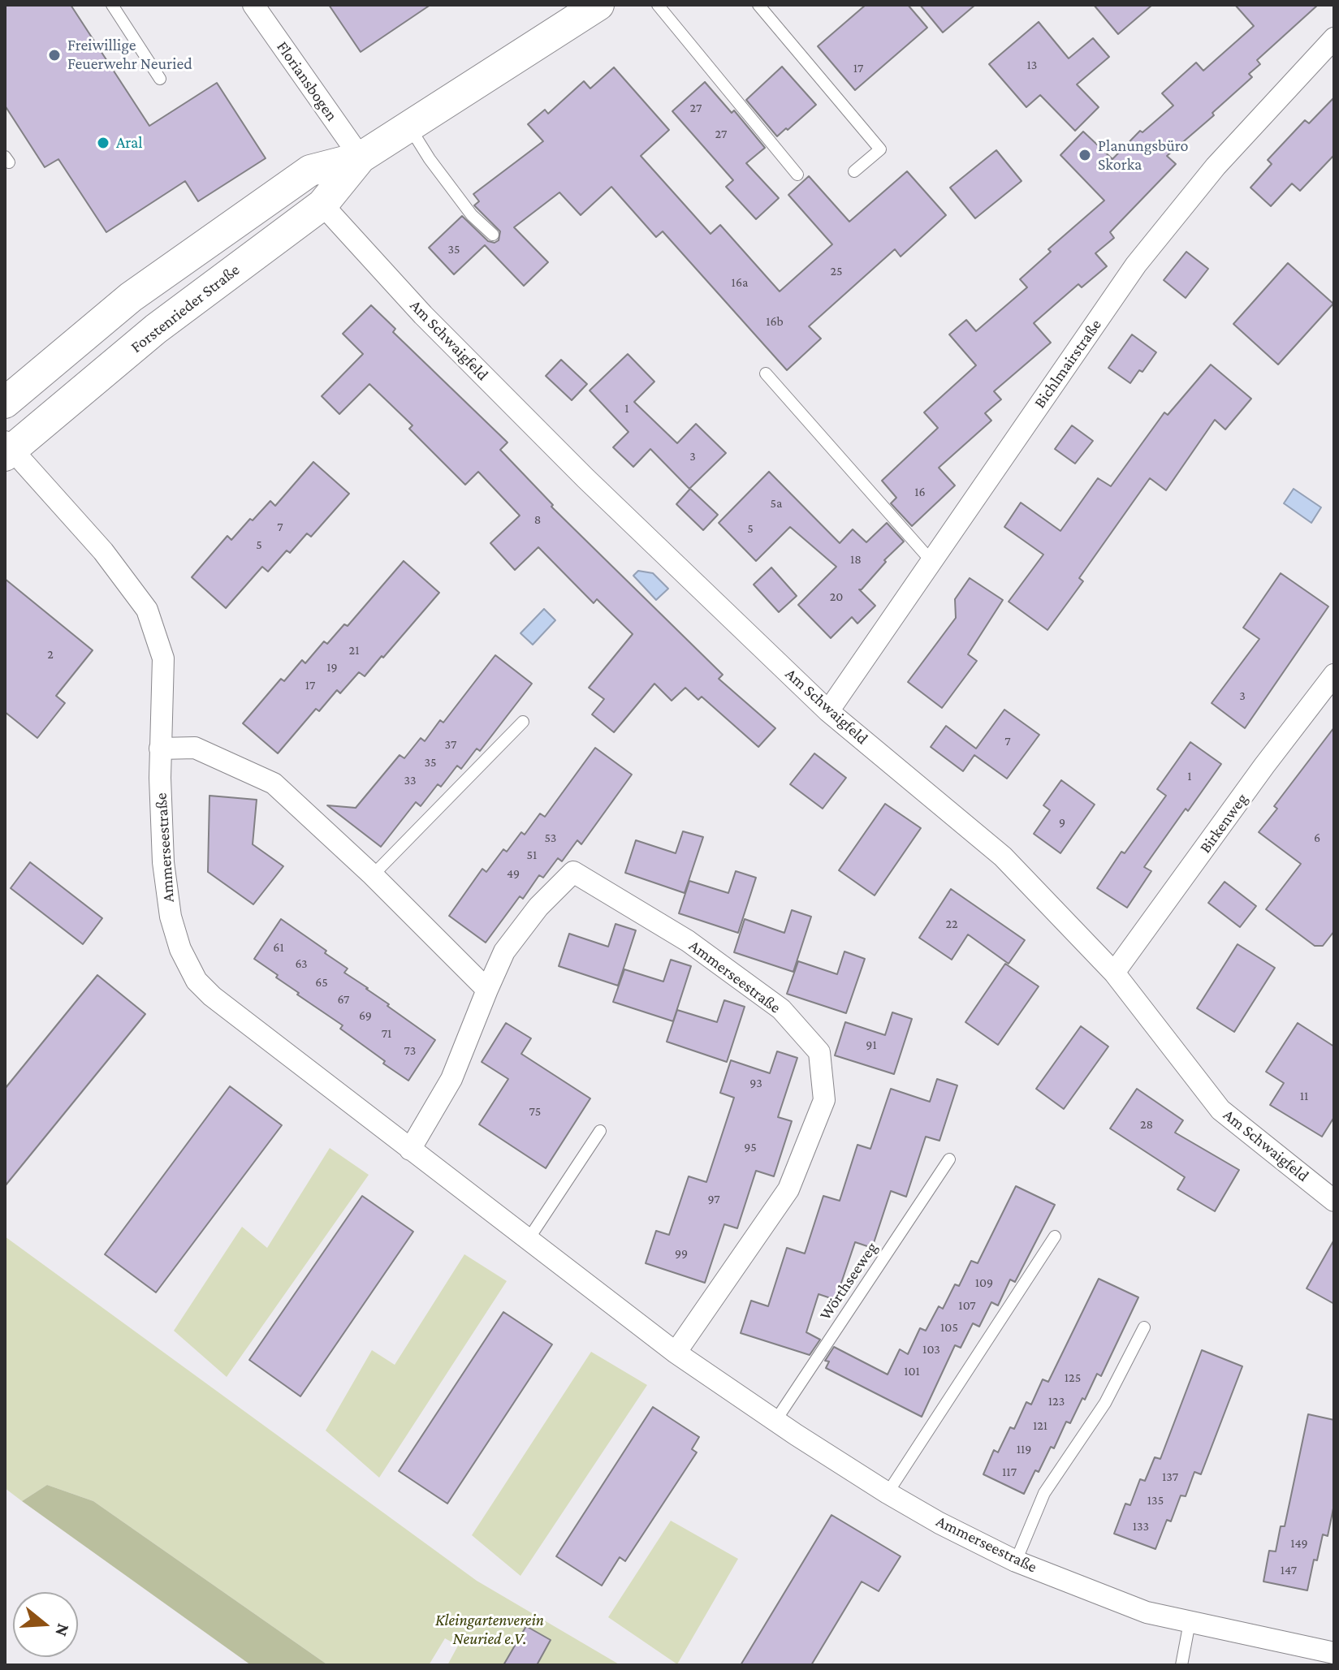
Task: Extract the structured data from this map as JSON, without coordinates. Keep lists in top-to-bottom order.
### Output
{
  "streets": {
    "main road": ["Forstenrieder Straße"],
    "street": [
      "Floriansbogen",
      "Am Schwaigfeld",
      "Bichlmairstraße",
      "Birkenweg",
      "Ammerseestraße"
    ],
    "lane": ["Wörthseeweg"]
  },
  "crossings": [
    ["Floriansbogen", "Forstenrieder Straße"],
    ["Forstenrieder Straße", "Am Schwaigfeld"],
    ["Forstenrieder Straße", "Ammerseestraße"],
    ["Am Schwaigfeld", "Bichlmairstraße"],
    ["Am Schwaigfeld", "Birkenweg"],
    ["Ammerseestraße", "Wörthseeweg"]
  ],
  "parks": ["Kleingartenverein Neuried e.V."],
  "places": ["Freiwillige Feuerwehr Neuried", "Aral", "Planungsbüro Skorka"],
  "house_numbers": [
    "13",
    "17",
    "27",
    "27",
    "35",
    "25",
    "16a",
    "16b",
    "1",
    "3",
    "16",
    "5a",
    "8",
    "7",
    "5",
    "5",
    "18",
    "20",
    "21",
    "2",
    "19",
    "17",
    "3",
    "7",
    "37",
    "35",
    "1",
    "33",
    "9",
    "53",
    "6",
    "51",
    "49",
    "22",
    "61",
    "63",
    "65",
    "67",
    "69",
    "71",
    "91",
    "73",
    "93",
    "11",
    "75",
    "28",
    "95",
    "97",
    "99",
    "109",
    "107",
    "105",
    "103",
    "101",
    "125",
    "123",
    "121",
    "119",
    "117",
    "137",
    "135",
    "133",
    "149",
    "147"
  ],
  "north": "right"
}
